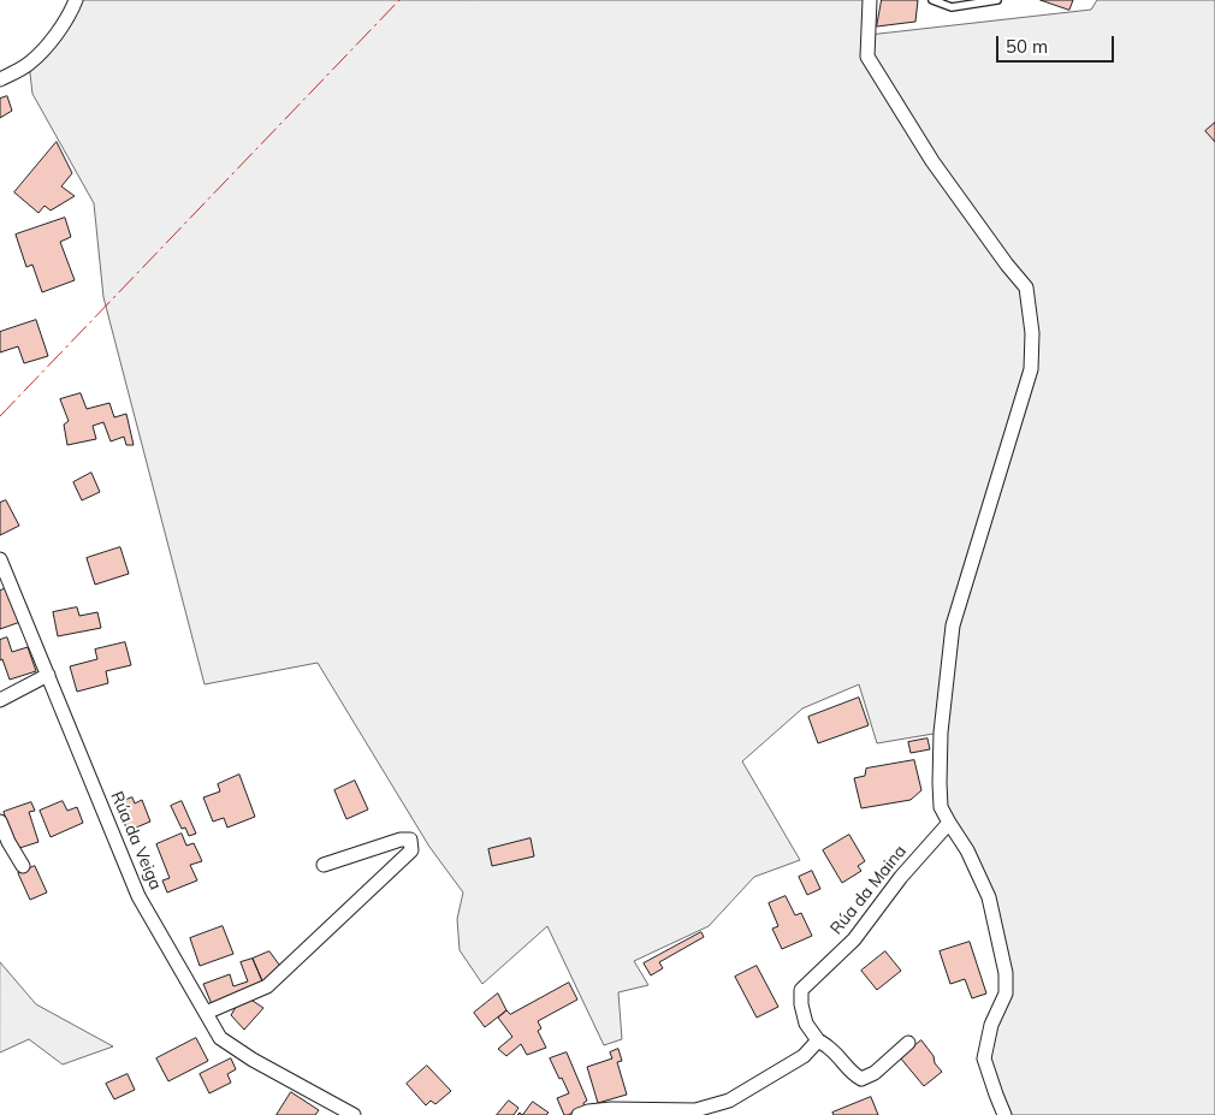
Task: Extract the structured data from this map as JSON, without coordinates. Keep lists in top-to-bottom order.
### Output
{
  "streets": {
    "street": ["Rúa da Veiga", "Rúa da Maina"]
  },
  "scale_bar": "50 m"
}
